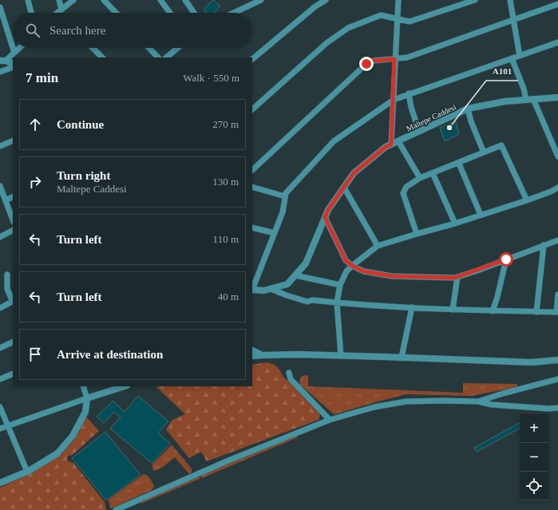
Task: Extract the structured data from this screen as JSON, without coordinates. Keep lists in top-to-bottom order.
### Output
{
  "streets": {
    "street": ["Maltepe Caddesi"]
  },
  "places": ["A101"],
  "page": {
    "search": "Search here",
    "heading": ["7 min", "Walk · 550 m"],
    "list": [
      ["Continue", "270 m"],
      ["Turn right", "Maltepe Caddesi", "130 m"],
      ["Turn left", "110 m"],
      ["Turn left", "40 m"],
      "Arrive at destination"
    ],
    "map_buttons": ["+", "−"]
  }
}
